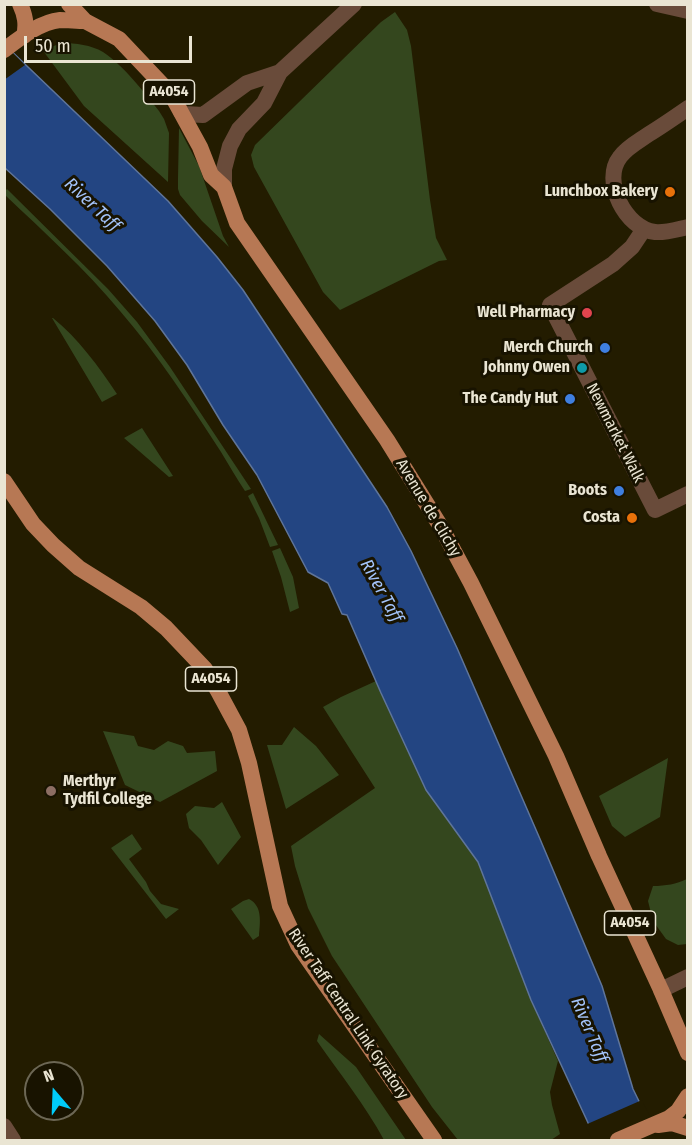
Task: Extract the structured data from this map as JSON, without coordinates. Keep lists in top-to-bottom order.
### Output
{
  "streets": {
    "main road": ["A4054", "Avenue de Clichy", "River Taff Central Link Gyratory"],
    "street": ["Newmarket Walk"]
  },
  "crossings": [
    ["A4054", "Avenue de Clichy"]
  ],
  "water": ["River Taff"],
  "places": [
    "Lunchbox Bakery",
    "Well Pharmacy",
    "Merch Church",
    "Johnny Owen",
    "The Candy Hut",
    "Boots",
    "Costa",
    "Merthyr Tydfil College"
  ],
  "scale_bar": "50 m",
  "north": "top"
}
